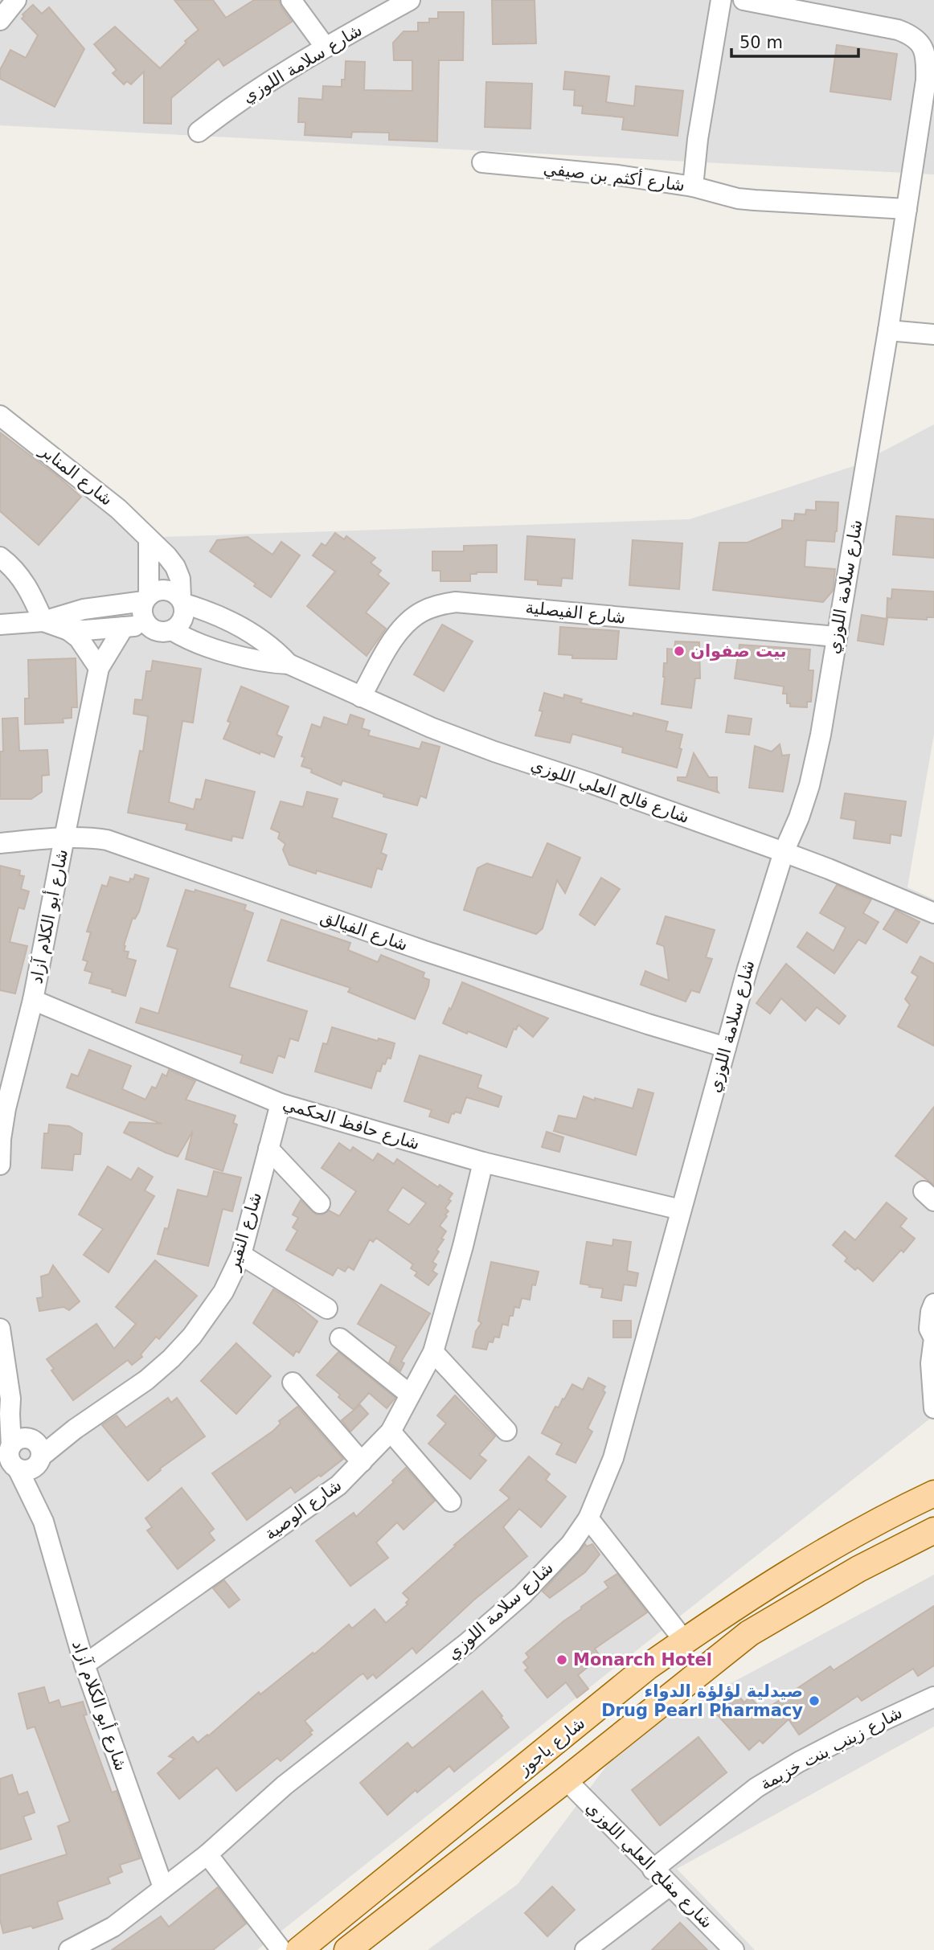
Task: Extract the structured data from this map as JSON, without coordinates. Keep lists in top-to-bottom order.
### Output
{
  "streets": {
    "main road": ["شارع ياجوز"],
    "street": [
      "شارع سلامة اللوزي",
      "شارع أكثم بن صيفي",
      "شارع المنابر",
      "شارع الفيصلية",
      "شارع فالح العلي اللوزي",
      "شارع أبو الكلام آزاد",
      "شارع الفيالق",
      "شارع حافظ الحكمي",
      "شارع النفير",
      "شارع الوصية",
      "شارع زينب بنت خزيمة",
      "شارع مفلح العلي اللوزي"
    ]
  },
  "crossings": [
    ["شارع سلامة اللوزي", "شارع الفيصلية"],
    ["شارع سلامة اللوزي", "شارع فالح العلي اللوزي"],
    ["شارع سلامة اللوزي", "شارع أبو الكلام آزاد"],
    ["شارع سلامة اللوزي", "شارع الفيالق"],
    ["شارع سلامة اللوزي", "شارع حافظ الحكمي"],
    ["شارع المنابر", "شارع فالح العلي اللوزي"],
    ["شارع الفيصلية", "شارع فالح العلي اللوزي"],
    ["شارع أبو الكلام آزاد", "شارع الفيالق"],
    ["شارع أبو الكلام آزاد", "شارع حافظ الحكمي"],
    ["شارع أبو الكلام آزاد", "شارع النفير"],
    ["شارع أبو الكلام آزاد", "شارع الوصية"],
    ["شارع حافظ الحكمي", "شارع النفير"],
    ["شارع حافظ الحكمي", "شارع الوصية"],
    ["شارع ياجوز", "شارع مفلح العلي اللوزي"],
    ["شارع زينب بنت خزيمة", "شارع مفلح العلي اللوزي"]
  ],
  "places": ["بيت صفوان", "Monarch Hotel", "صيدلية لؤلؤة الدواء Drug Pearl Pharmacy"],
  "scale_bar": "50 m"
}
